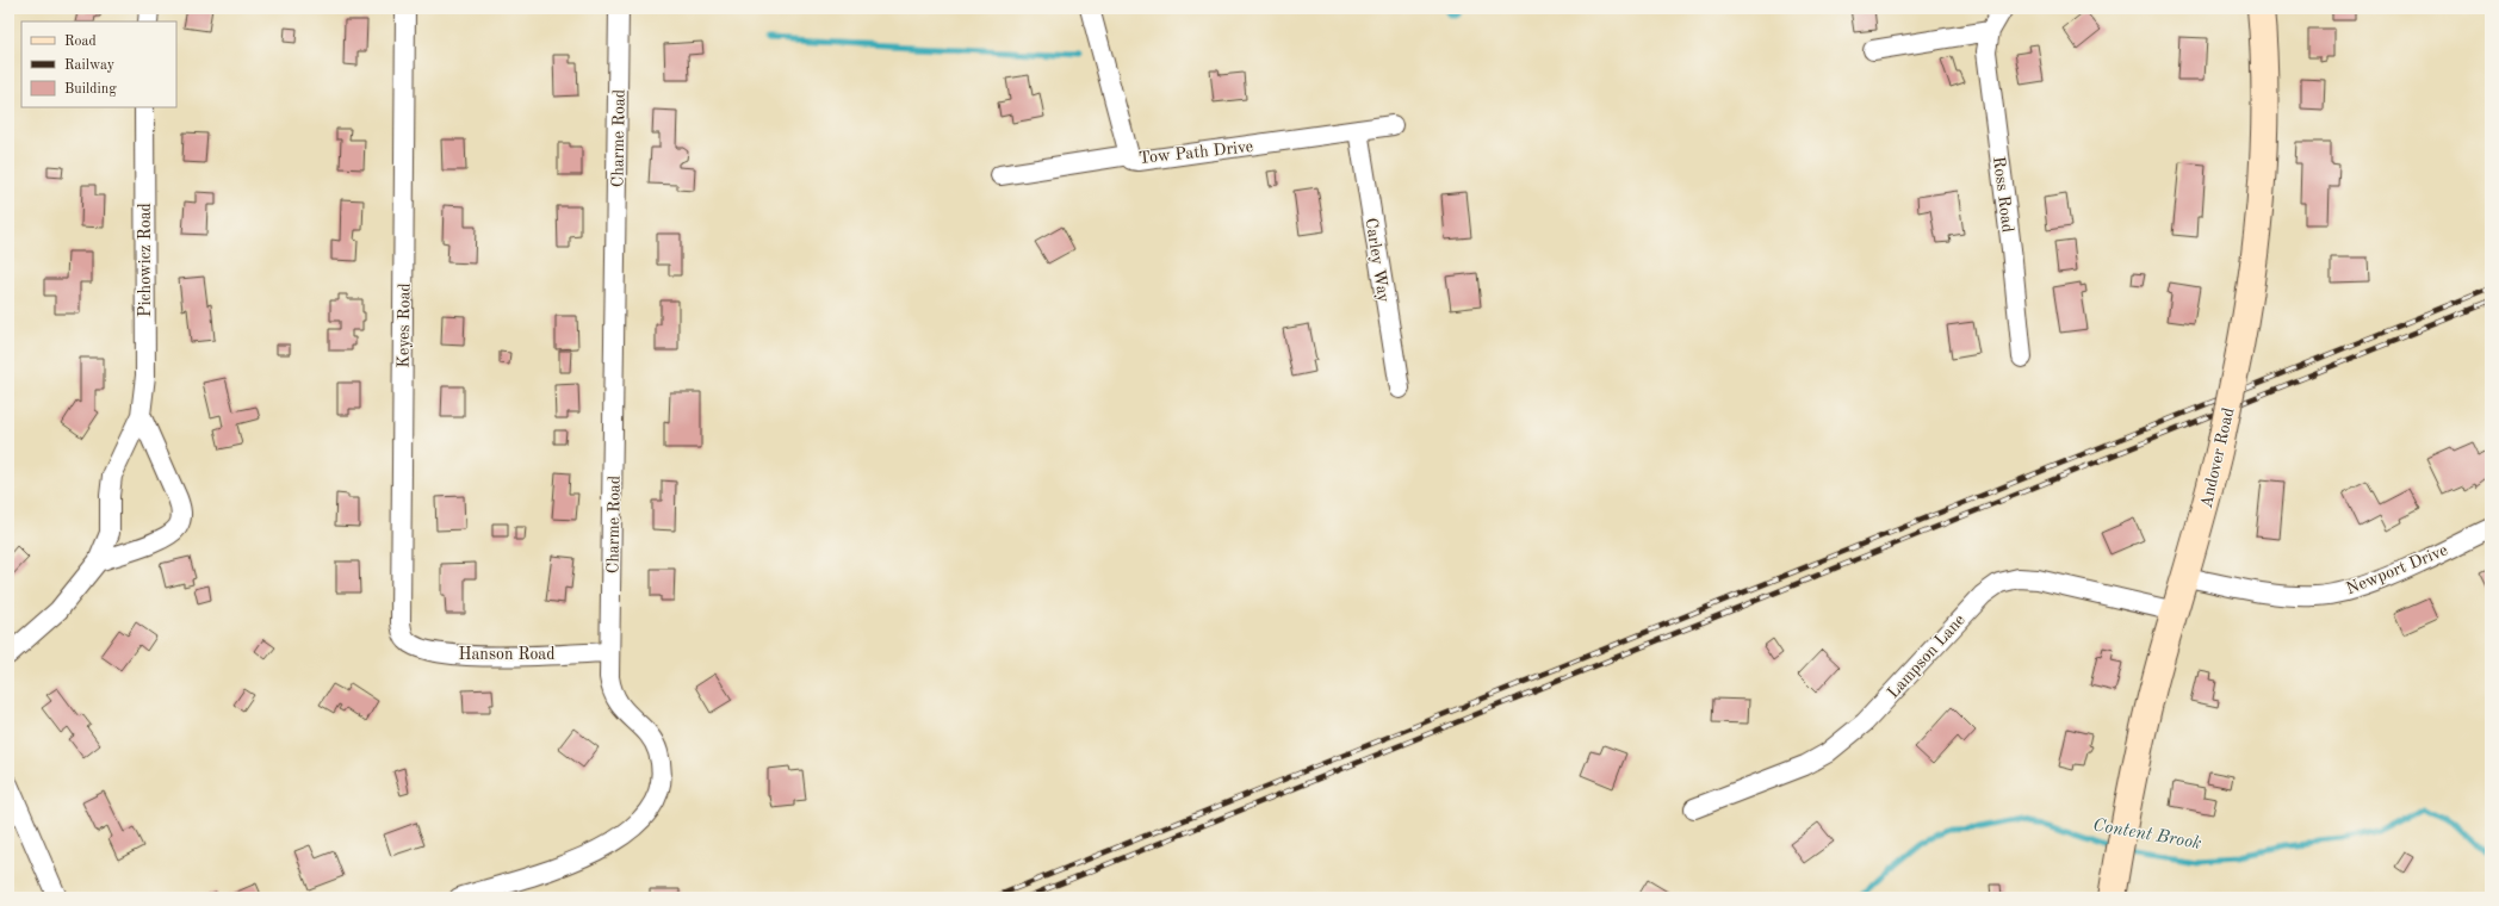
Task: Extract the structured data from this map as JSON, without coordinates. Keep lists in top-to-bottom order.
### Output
{
  "streets": {
    "main road": ["Andover Road"],
    "street": [
      "Charme Road",
      "Tow Path Drive",
      "Ross Road",
      "Pichowicz Road",
      "Carley Way",
      "Keyes Road",
      "Newport Drive",
      "Hanson Road",
      "Lampson Lane"
    ]
  },
  "crossings": [
    ["Charme Road", "Hanson Road"],
    ["Tow Path Drive", "Carley Way"],
    ["Keyes Road", "Hanson Road"],
    ["Andover Road", "Newport Drive"],
    ["Andover Road", "Lampson Lane"]
  ],
  "water": ["Content Brook"],
  "legend": ["Road", "Railway", "Building"]
}
